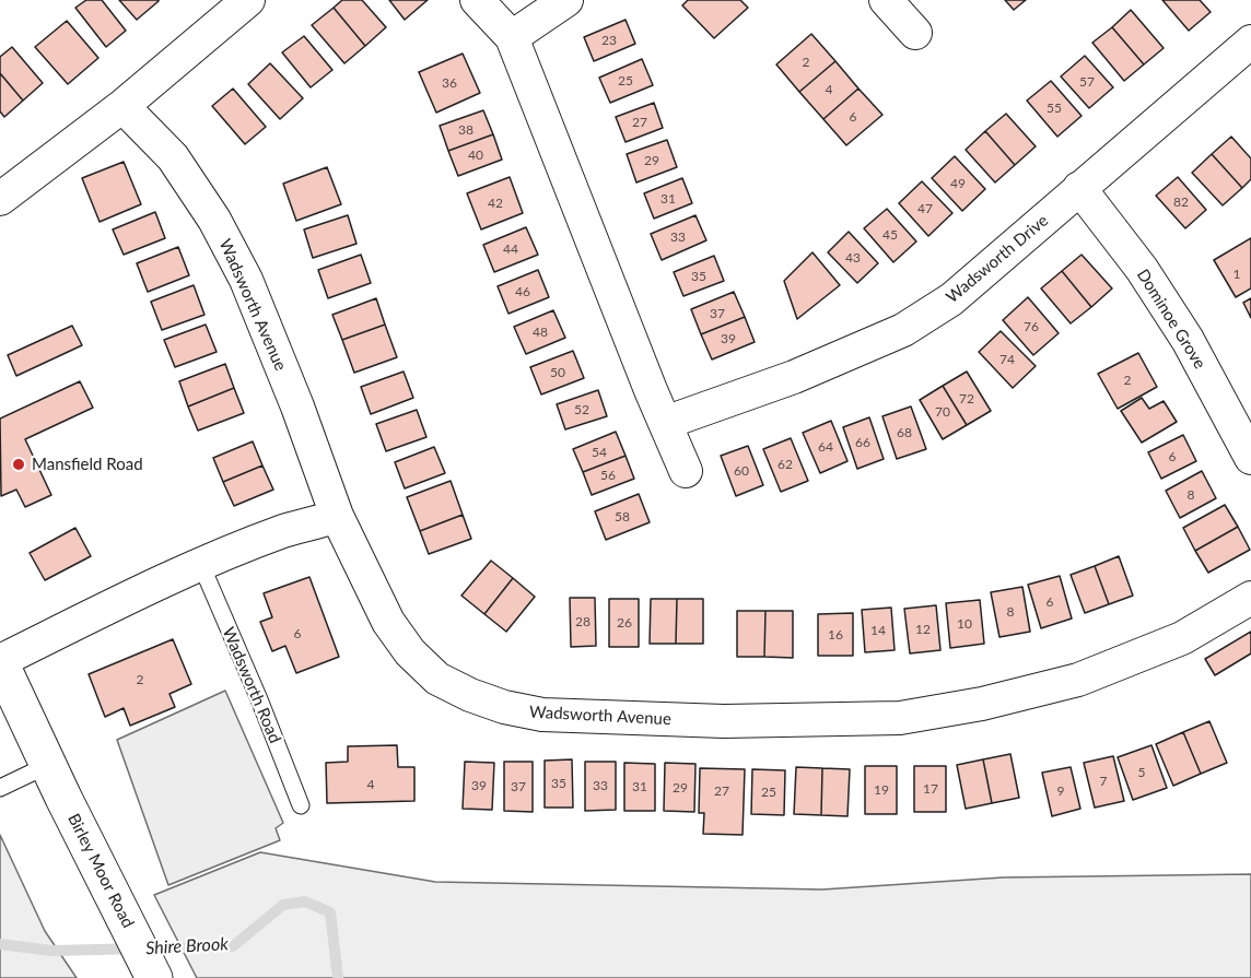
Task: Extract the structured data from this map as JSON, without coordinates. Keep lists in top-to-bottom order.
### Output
{
  "streets": {
    "main road": ["Birley Moor Road"],
    "street": ["Wadsworth Drive", "Wadsworth Avenue", "Dominoe Grove"],
    "lane": ["Wadsworth Road"]
  },
  "crossings": [
    ["Wadsworth Drive", "Dominoe Grove"]
  ],
  "water": ["Shire Brook"],
  "places": ["Mansfield Road"],
  "house_numbers": [
    "23",
    "2",
    "25",
    "57",
    "36",
    "4",
    "55",
    "6",
    "27",
    "38",
    "40",
    "29",
    "49",
    "31",
    "82",
    "42",
    "47",
    "45",
    "33",
    "44",
    "43",
    "1",
    "35",
    "46",
    "37",
    "76",
    "48",
    "39",
    "74",
    "50",
    "2",
    "72",
    "52",
    "70",
    "68",
    "66",
    "64",
    "54",
    "6",
    "62",
    "60",
    "56",
    "8",
    "58",
    "6",
    "8",
    "28",
    "26",
    "10",
    "12",
    "14",
    "6",
    "16",
    "2",
    "5",
    "7",
    "35",
    "4",
    "39",
    "33",
    "37",
    "31",
    "29",
    "17",
    "19",
    "27",
    "9",
    "25"
  ]
}
